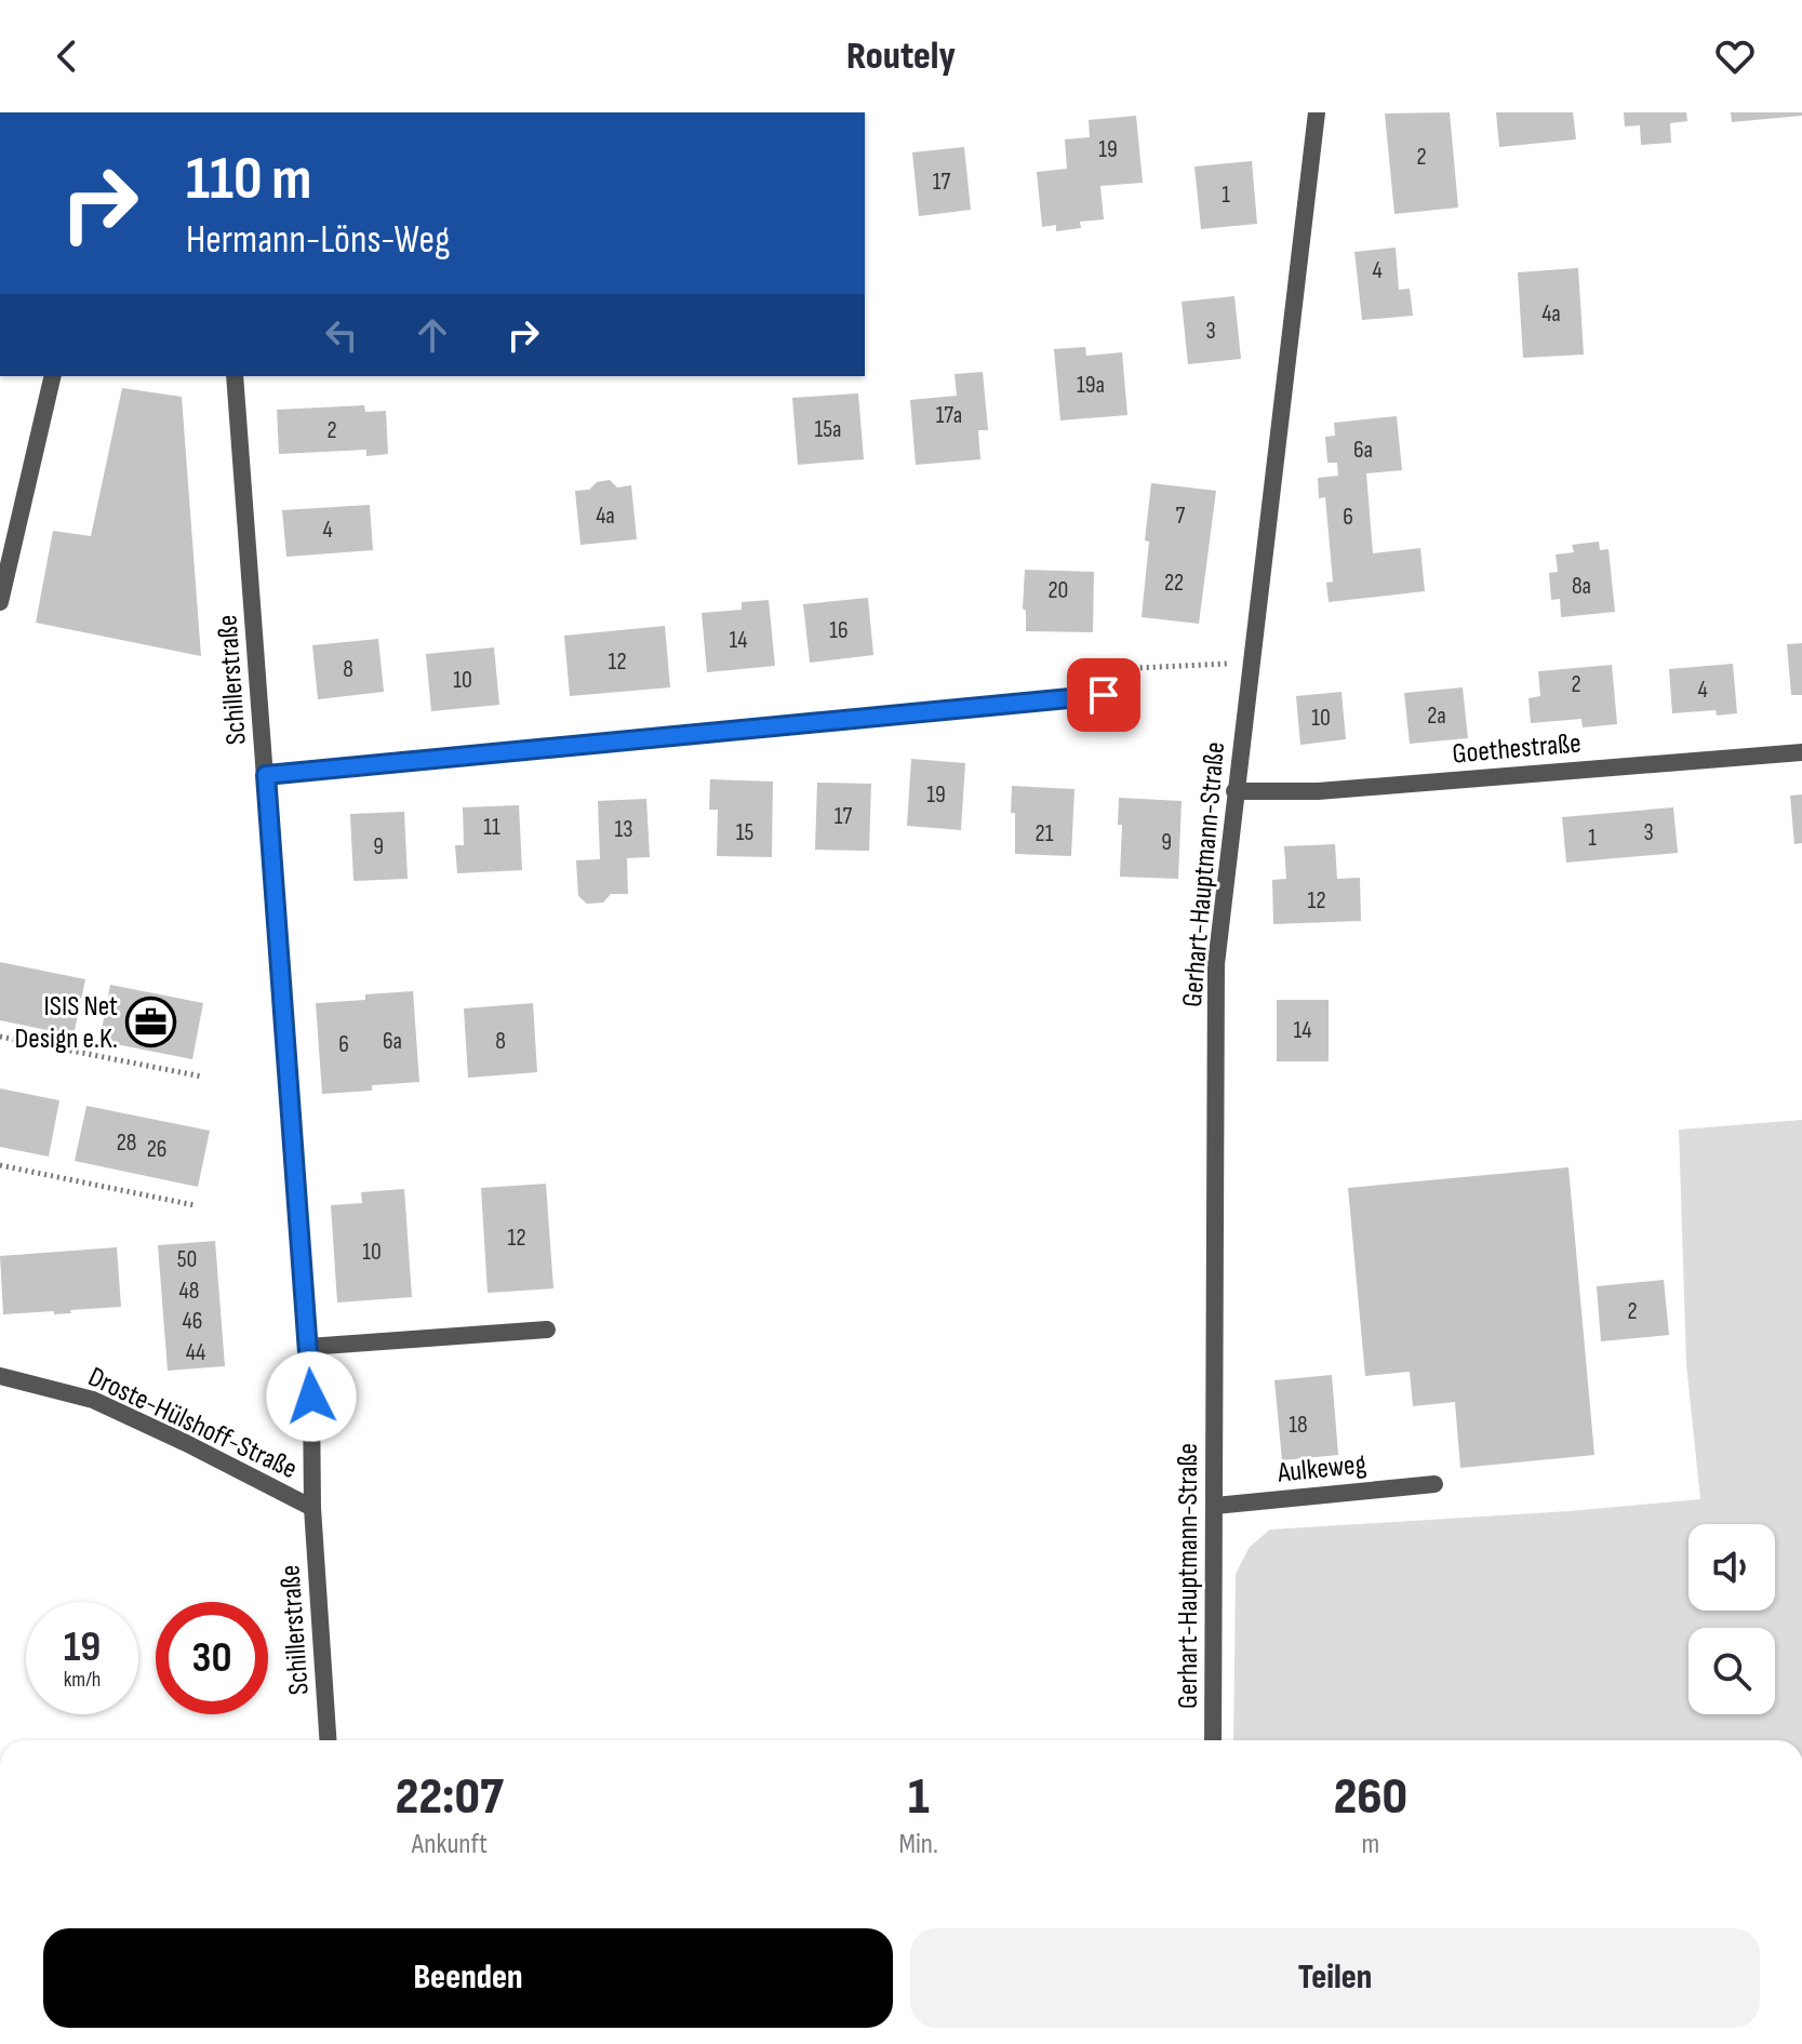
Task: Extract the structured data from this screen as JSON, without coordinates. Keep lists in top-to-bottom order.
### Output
{
  "streets": {
    "street": [
      "Schillerstraße",
      "Goethestraße",
      "Gerhart-Hauptmann-Straße",
      "Droste-Hülshoff-Straße",
      "Aulkeweg"
    ]
  },
  "crossings": [
    ["Schillerstraße", "Droste-Hülshoff-Straße"],
    ["Goethestraße", "Gerhart-Hauptmann-Straße"],
    ["Gerhart-Hauptmann-Straße", "Aulkeweg"]
  ],
  "places": {
    "office": ["ISIS Net Design e.K."]
  },
  "house_numbers": [
    "19",
    "2",
    "17",
    "1",
    "4",
    "4a",
    "3",
    "19a",
    "17a",
    "15a",
    "2",
    "6a",
    "4a",
    "7",
    "6",
    "4",
    "22",
    "8a",
    "20",
    "16",
    "14",
    "12",
    "8",
    "10",
    "2",
    "4",
    "2a",
    "10",
    "19",
    "17",
    "11",
    "13",
    "15",
    "3",
    "21",
    "1",
    "9",
    "9",
    "12",
    "14",
    "6a",
    "8",
    "6",
    "28",
    "26",
    "12",
    "10",
    "50",
    "48",
    "2",
    "46",
    "44",
    "18"
  ],
  "page": {
    "header": "Routely",
    "turn": ["110 m", "Hermann-Löns-Weg"],
    "speed": "19 km/h",
    "limit": "30",
    "eta": [
      "22:07",
      "Ankunft",
      "1",
      "Min.",
      "260",
      "m"
    ],
    "buttons": ["Beenden", "Teilen"]
  }
}
